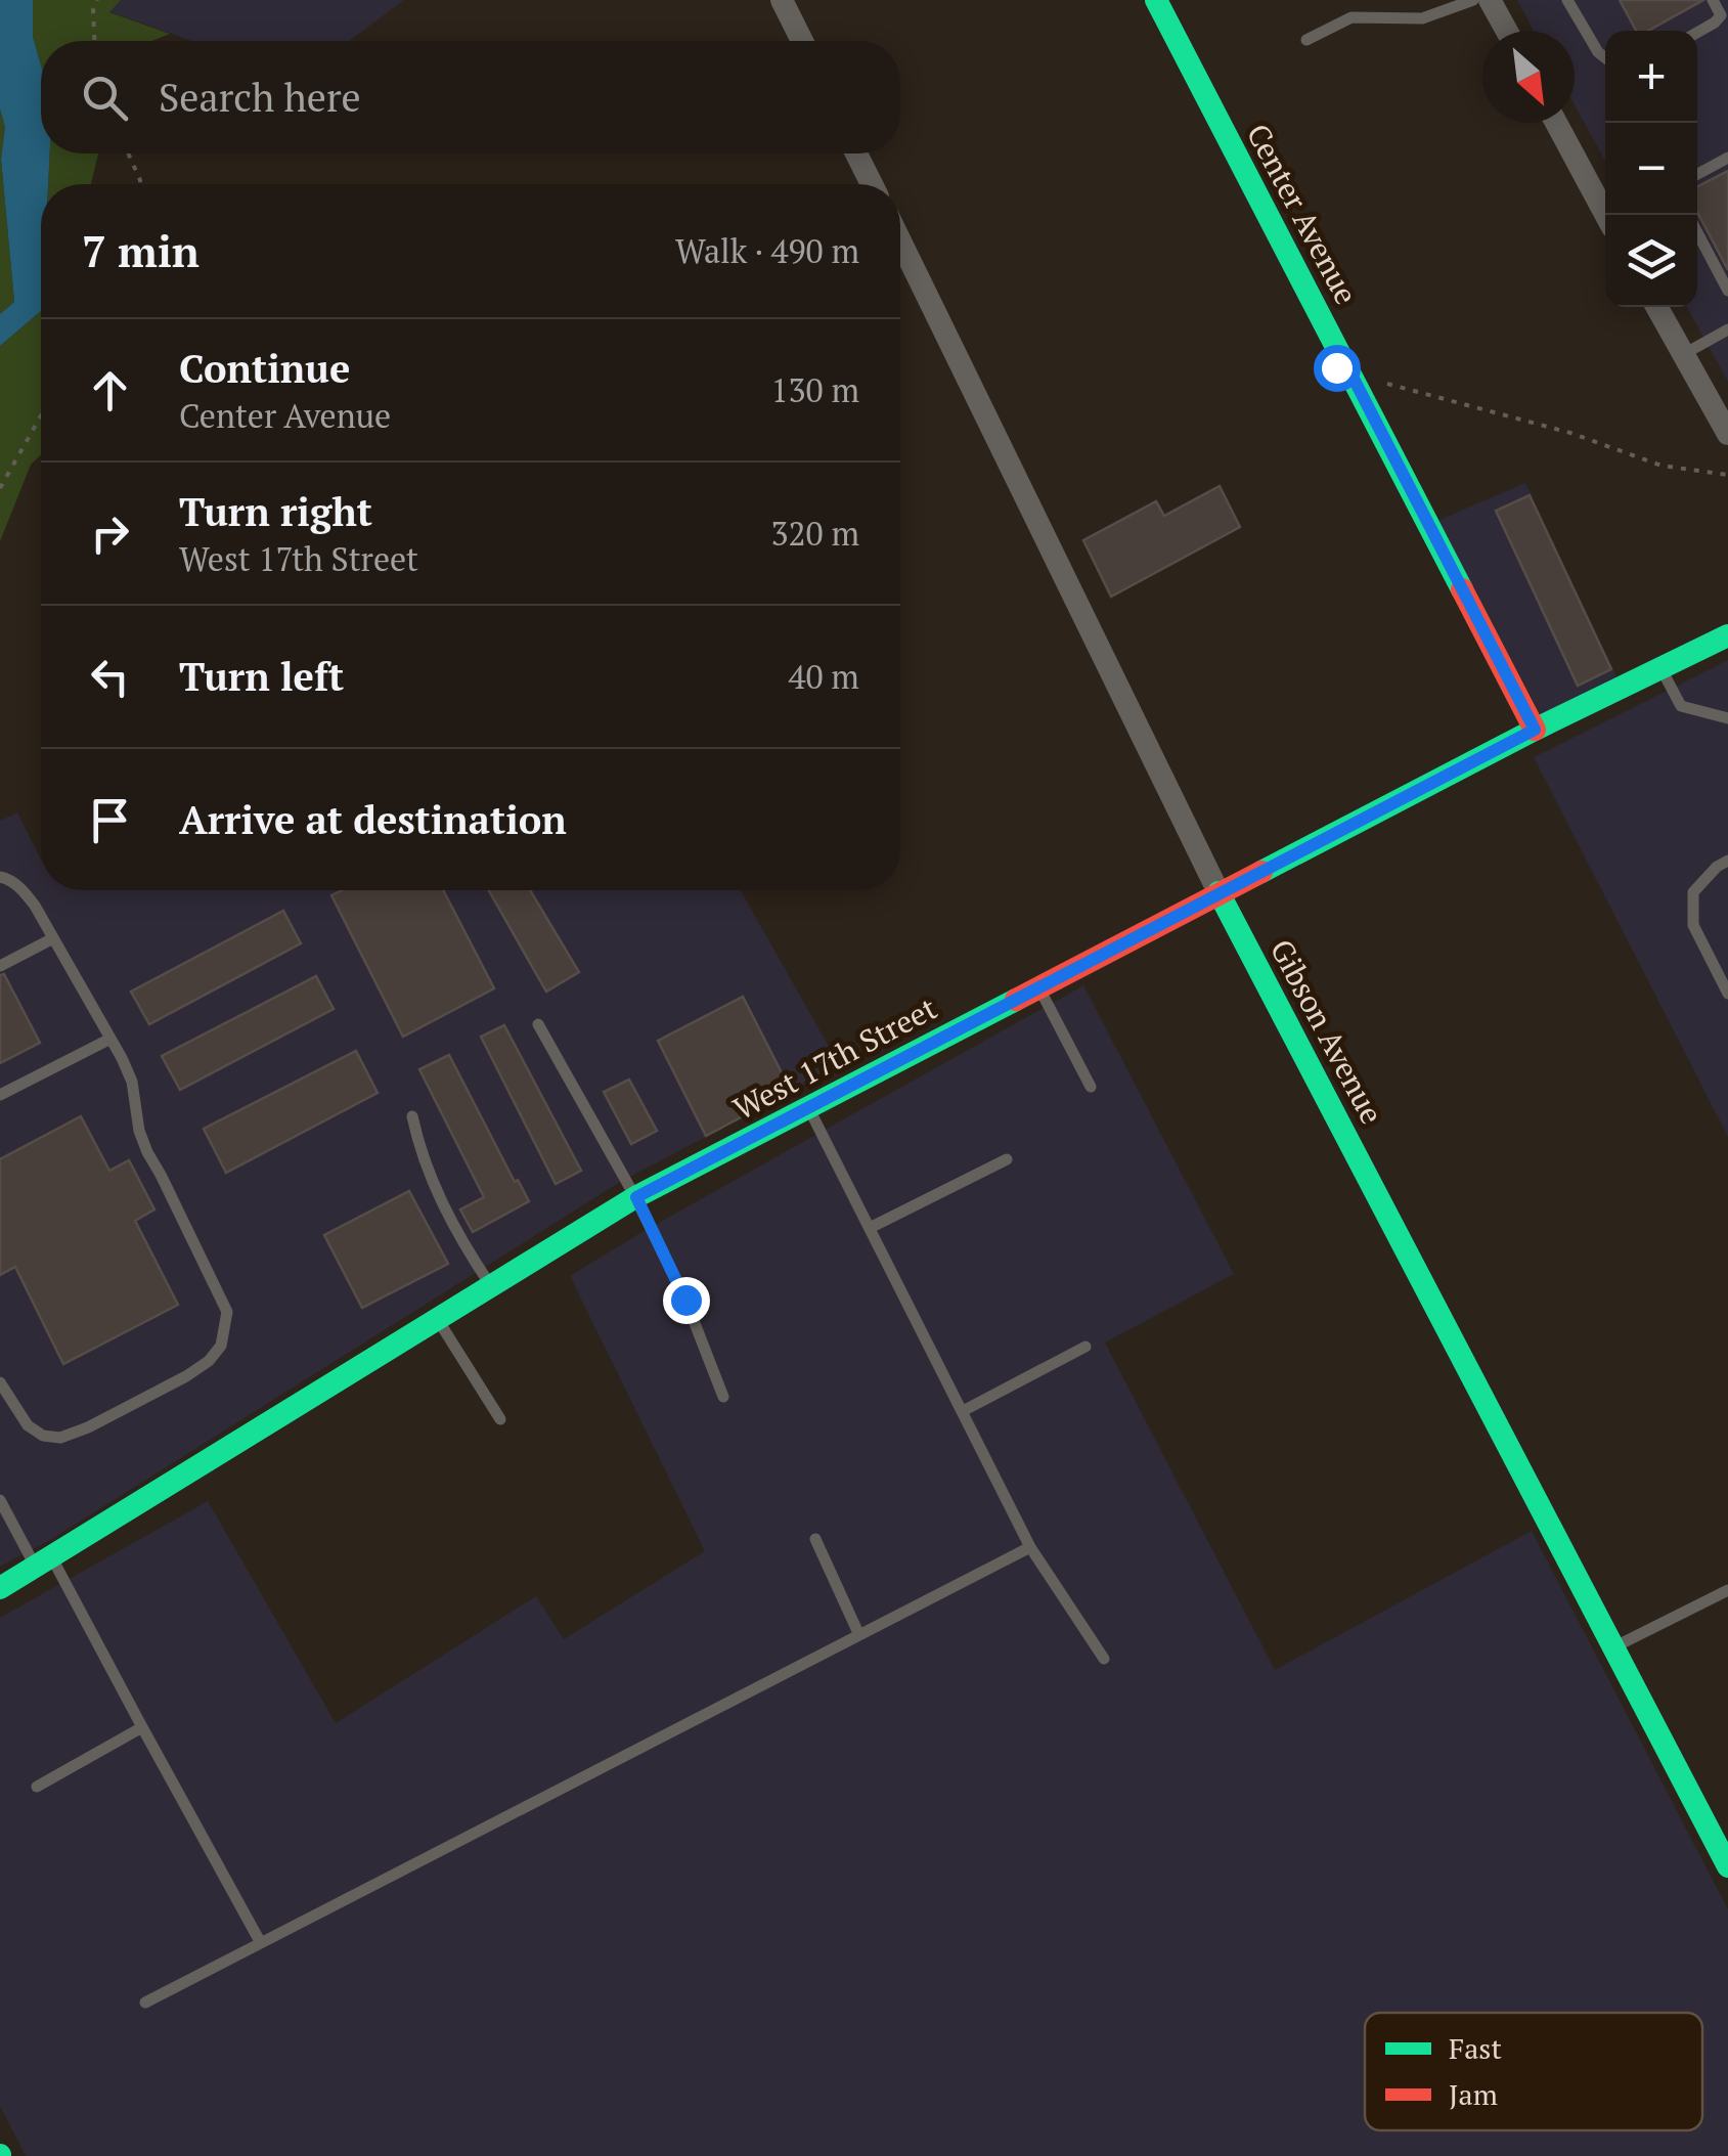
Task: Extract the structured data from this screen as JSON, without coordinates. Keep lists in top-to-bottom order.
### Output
{
  "streets": {
    "street": ["Center Avenue", "Gibson Avenue", "West 17th Street"]
  },
  "crossings": [
    ["Center Avenue", "West 17th Street"],
    ["Gibson Avenue", "West 17th Street"]
  ],
  "legend": ["Fast", "Jam"],
  "north": "bottom right",
  "page": {
    "map_buttons": ["+", "−"],
    "search": "Search here",
    "heading": ["7 min", "Walk · 490 m"],
    "list": [
      ["Continue", "Center Avenue", "130 m"],
      ["Turn right", "West 17th Street", "320 m"],
      ["Turn left", "40 m"],
      "Arrive at destination"
    ]
  }
}
